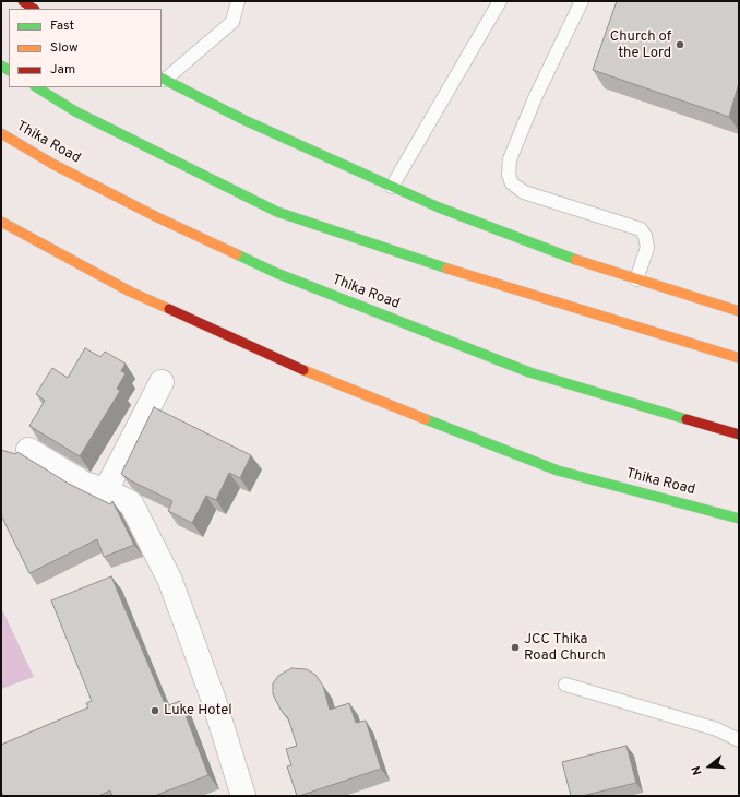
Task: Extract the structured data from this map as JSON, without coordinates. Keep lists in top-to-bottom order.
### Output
{
  "streets": {
    "main road": ["Thika Road"]
  },
  "places": ["Church of the Lord", "JCC Thika Road Church", "Luke Hotel"],
  "legend": ["Fast", "Slow", "Jam"],
  "north": "left"
}
